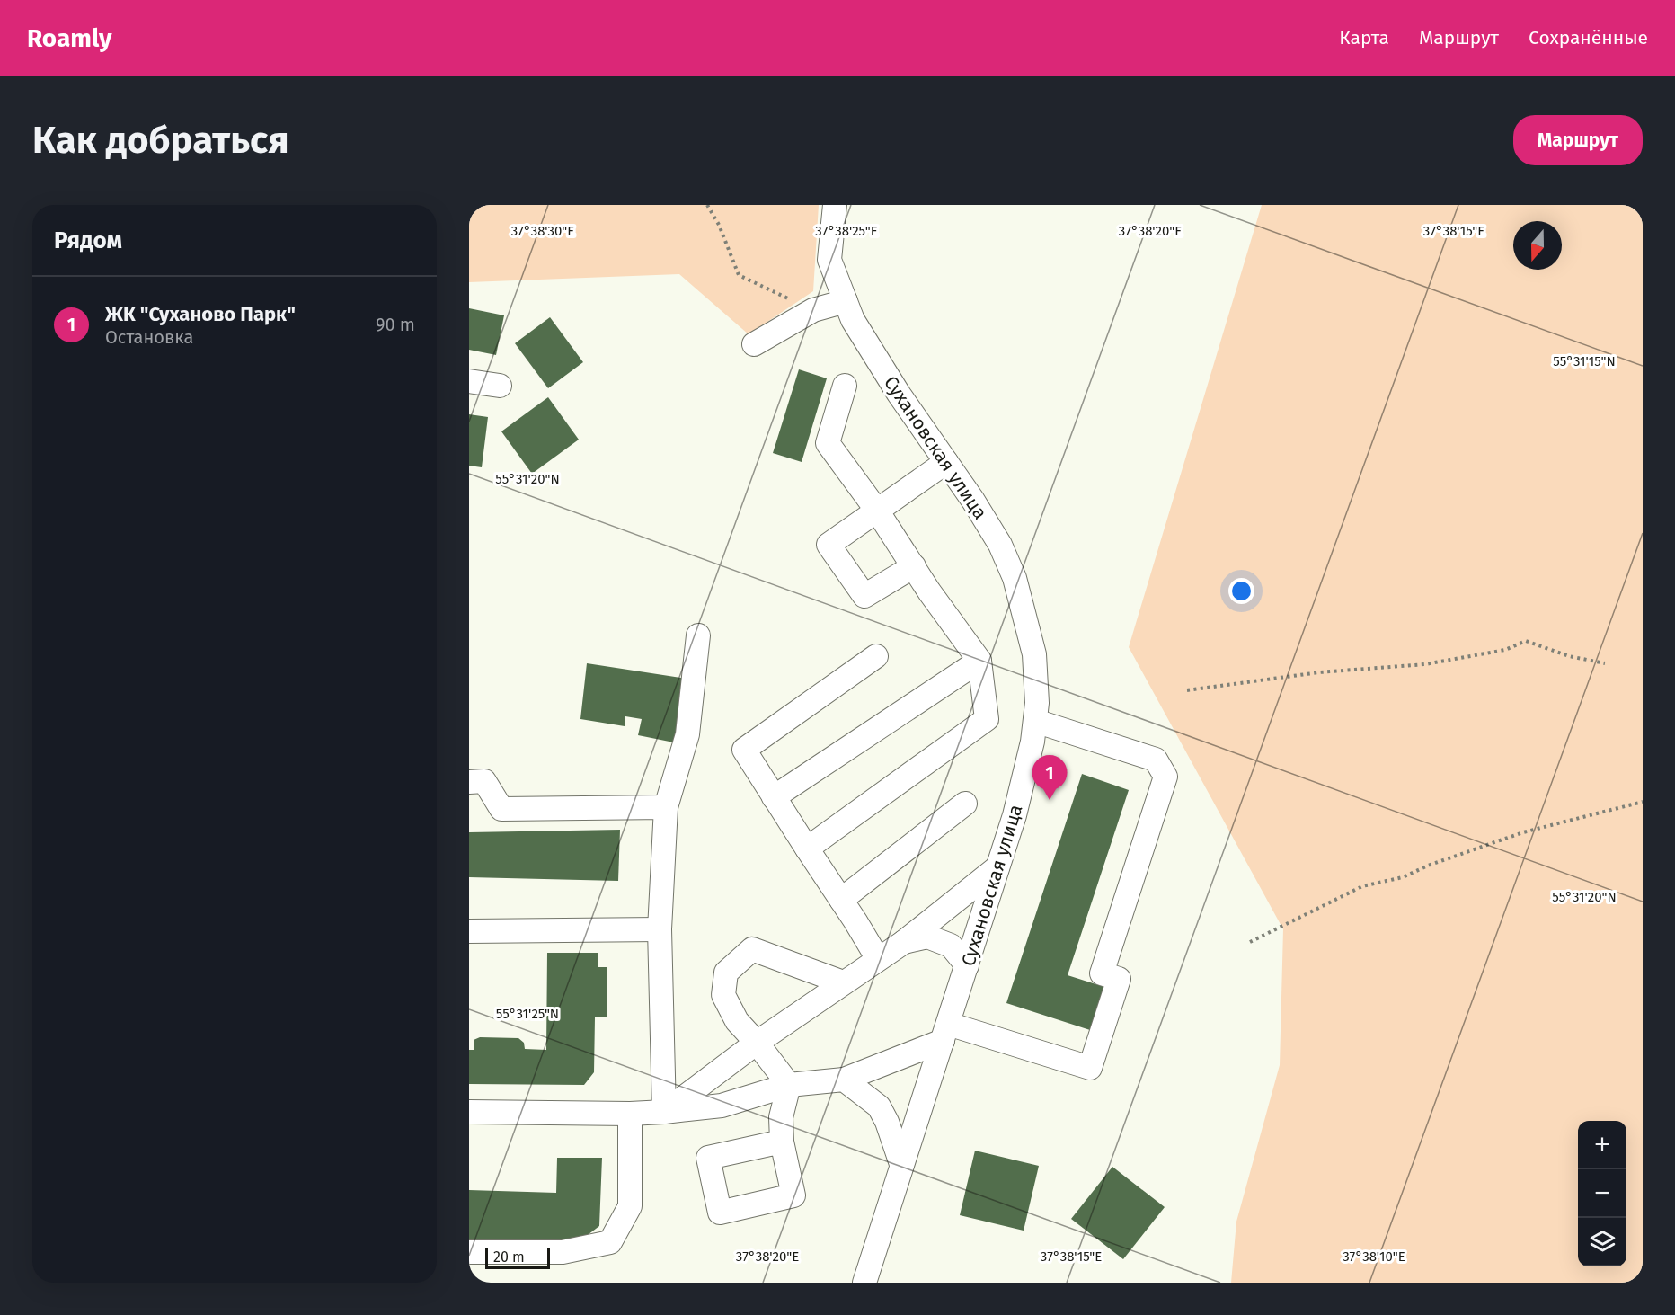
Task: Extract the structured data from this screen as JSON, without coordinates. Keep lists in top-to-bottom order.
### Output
{
  "streets": {
    "street": ["Сухановская улица"]
  },
  "scale_bar": "20 m",
  "north": "bottom",
  "page": {
    "header": "Roamly",
    "nav": ["Карта", "Маршрут", "Сохранённые"],
    "buttons": "Маршрут",
    "title": "Как добраться",
    "heading": "Рядом",
    "list": [
      {
        "mark": "1",
        "name": "ЖК \"Суханово Парк\"",
        "note": "Остановка",
        "value": "90 m"
      }
    ],
    "pins": "1",
    "map_buttons": ["+", "−"],
    "scale": "20 m"
  },
  "coordinates": [
    "37°38'30\"E",
    "37°38'25\"E",
    "37°38'20\"E",
    "37°38'15\"E",
    "55°31'15\"N",
    "55°31'20\"N",
    "55°31'25\"N",
    "37°38'10\"E"
  ]
}
